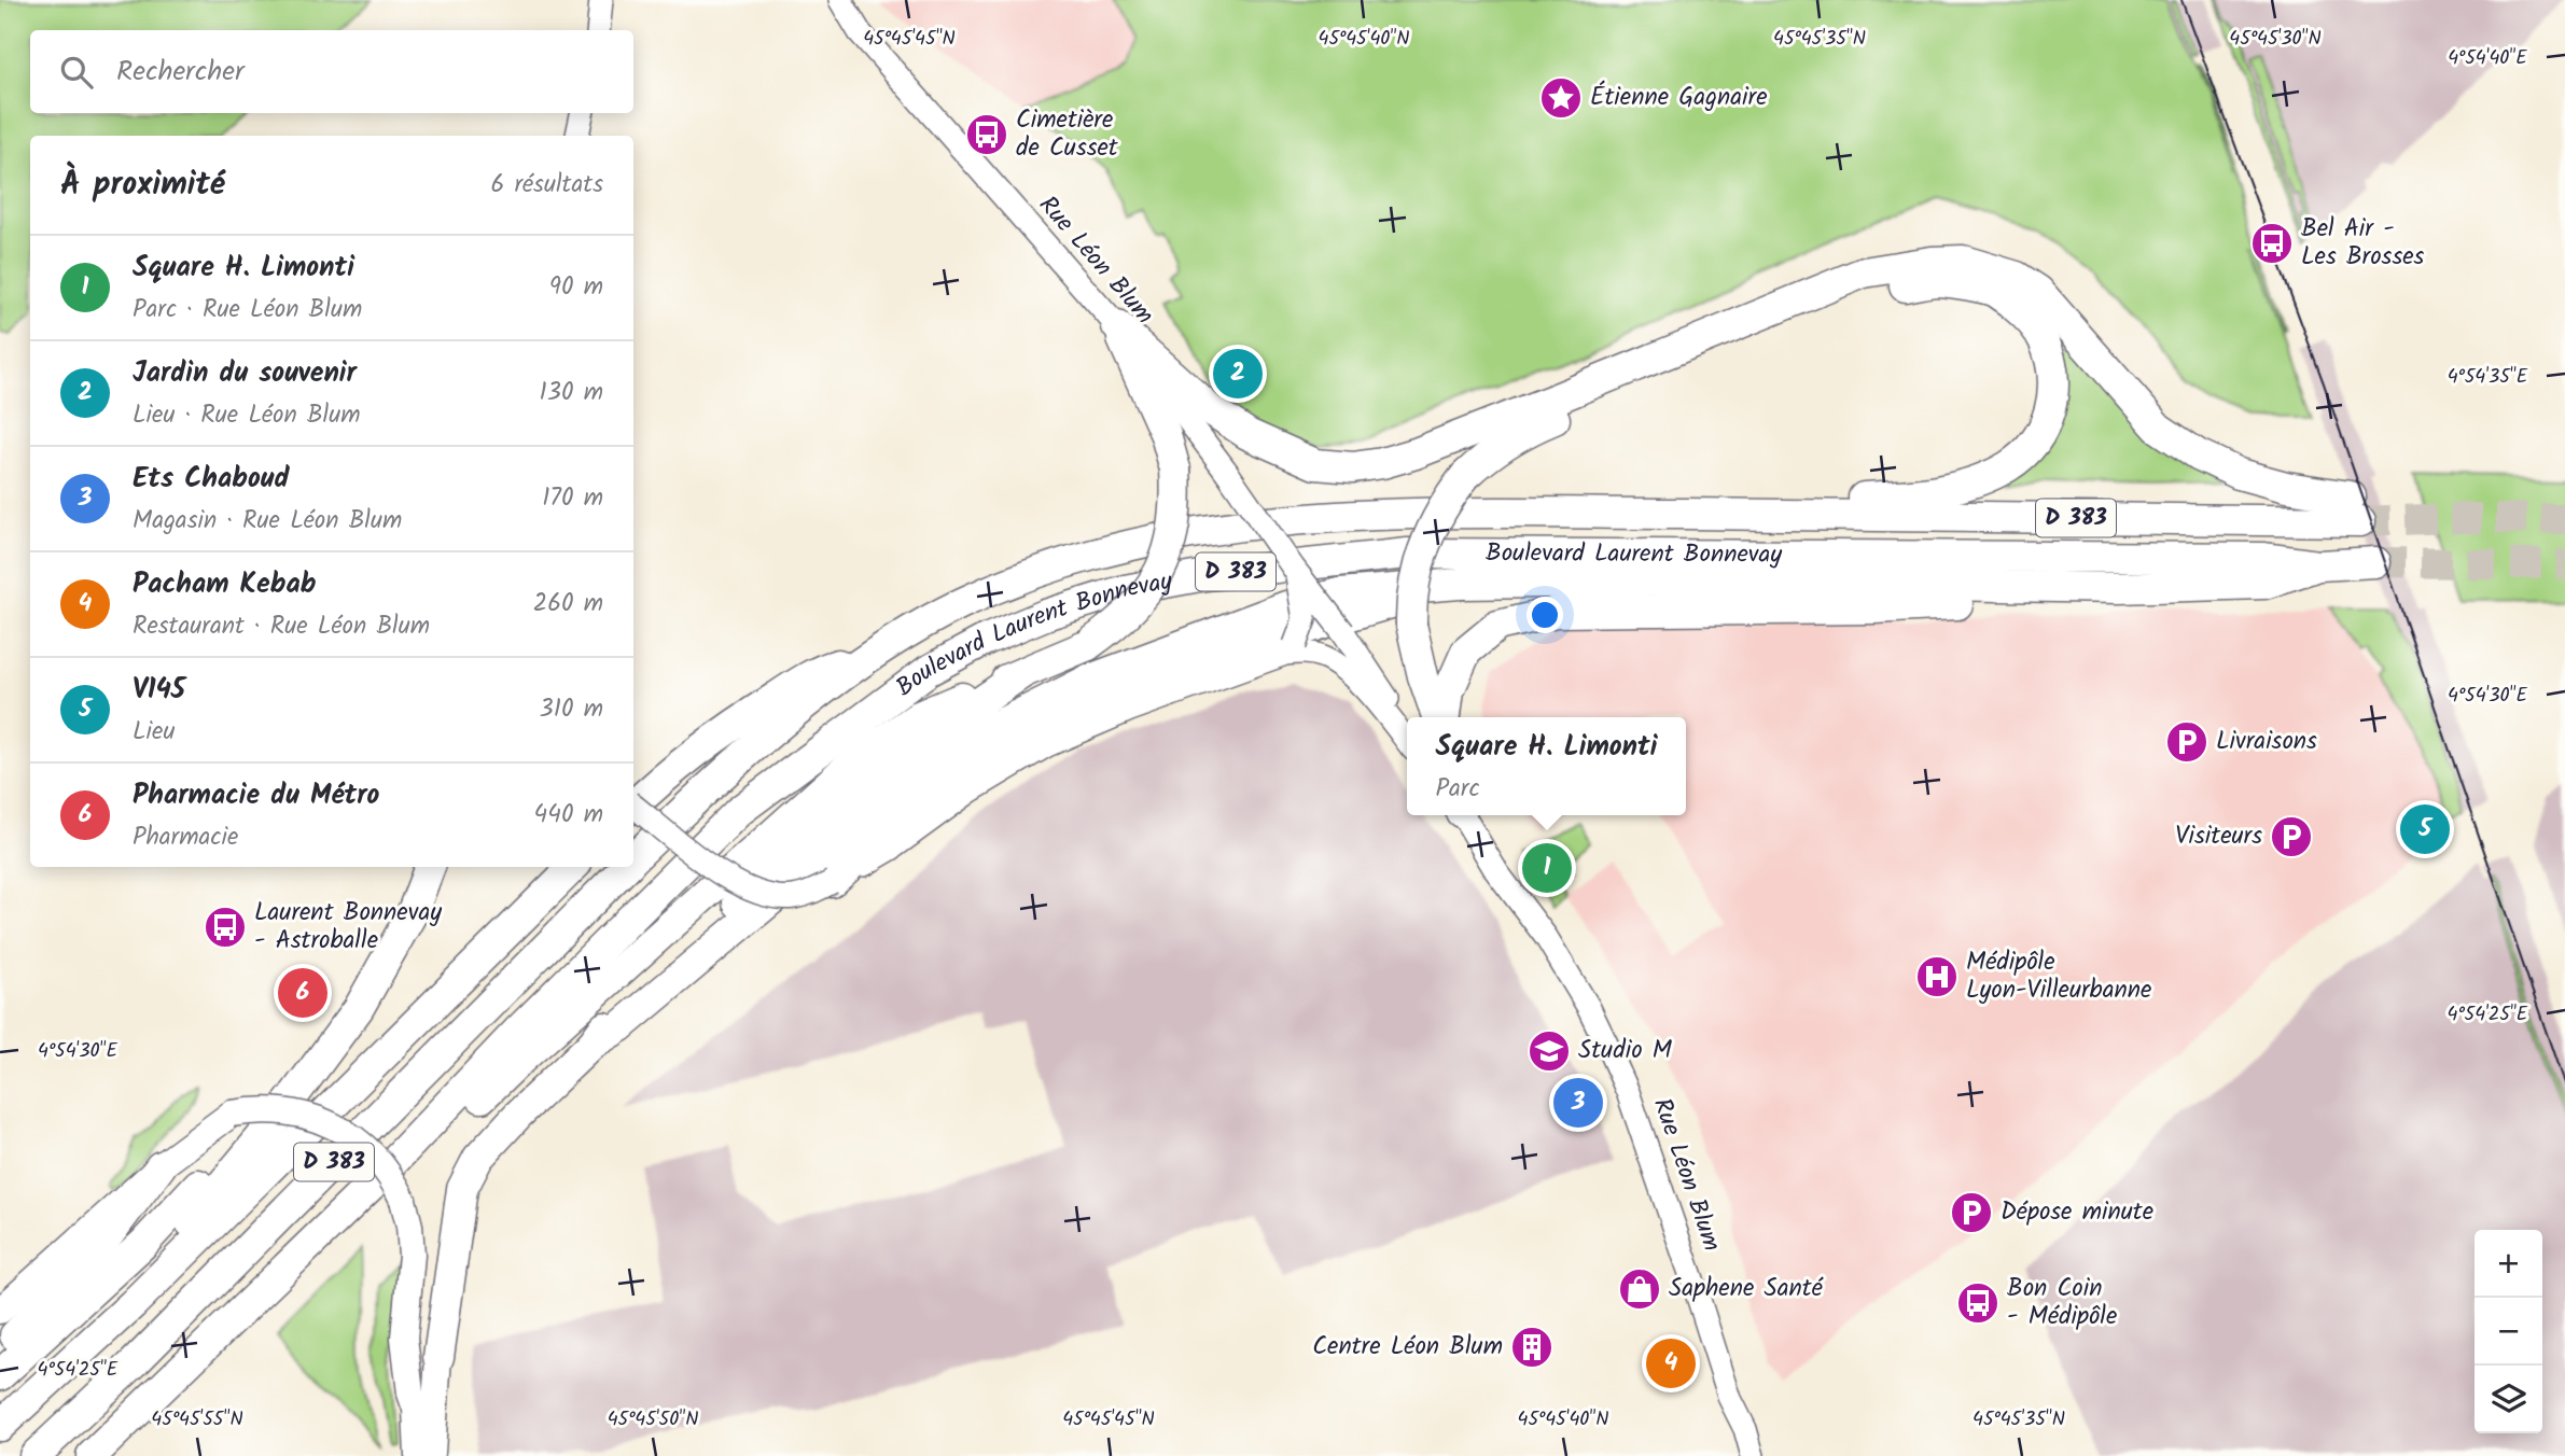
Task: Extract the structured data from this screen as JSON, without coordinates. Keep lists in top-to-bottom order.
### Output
{
  "streets": {
    "highway": ["D 383", "Boulevard Laurent Bonnevay"],
    "main road": ["Rue Léon Blum"]
  },
  "crossings": [
    ["Rue Léon Blum", "Boulevard Laurent Bonnevay"]
  ],
  "places": {
    "place": ["Étienne Gagnaire"],
    "bus stop": [
      "Cimetière de Cusset",
      "Bel Air - Les Brosses",
      "Laurent Bonnevay - Astroballe",
      "Bon Coin - Médipôle"
    ],
    "parking": ["Livraisons", "Visiteurs", "Dépose minute"],
    "hospital": ["Médipôle Lyon-Villeurbanne"],
    "school or university": ["Studio M"],
    "shop": ["Saphene Santé"],
    "building": ["Centre Léon Blum"]
  },
  "page": {
    "search": "Rechercher",
    "heading": ["À proximité", "6 résultats"],
    "list": [
      {
        "mark": "1",
        "name": "Square H. Limonti",
        "note": "Parc · Rue Léon Blum",
        "value": "90 m"
      },
      {
        "mark": "2",
        "name": "Jardin du souvenir",
        "note": "Lieu · Rue Léon Blum",
        "value": "130 m"
      },
      {
        "mark": "3",
        "name": "Ets Chaboud",
        "note": "Magasin · Rue Léon Blum",
        "value": "170 m"
      },
      {
        "mark": "4",
        "name": "Pacham Kebab",
        "note": "Restaurant · Rue Léon Blum",
        "value": "260 m"
      },
      {
        "mark": "5",
        "name": "V145",
        "note": "Lieu",
        "value": "310 m"
      },
      {
        "mark": "6",
        "name": "Pharmacie du Métro",
        "note": "Pharmacie",
        "value": "440 m"
      }
    ],
    "pins": [
      "2",
      "5",
      "1",
      "6",
      "3",
      "4"
    ],
    "popup": ["Square H. Limonti", "Parc"],
    "map_buttons": ["+", "−"]
  },
  "coordinates": [
    "45°45'45\"N",
    "45°45'40\"N",
    "45°45'35\"N",
    "45°45'30\"N",
    "4°54'40\"E",
    "4°54'35\"E",
    "4°54'30\"E",
    "4°54'25\"E",
    "45°45'55\"N",
    "45°45'50\"N"
  ]
}
